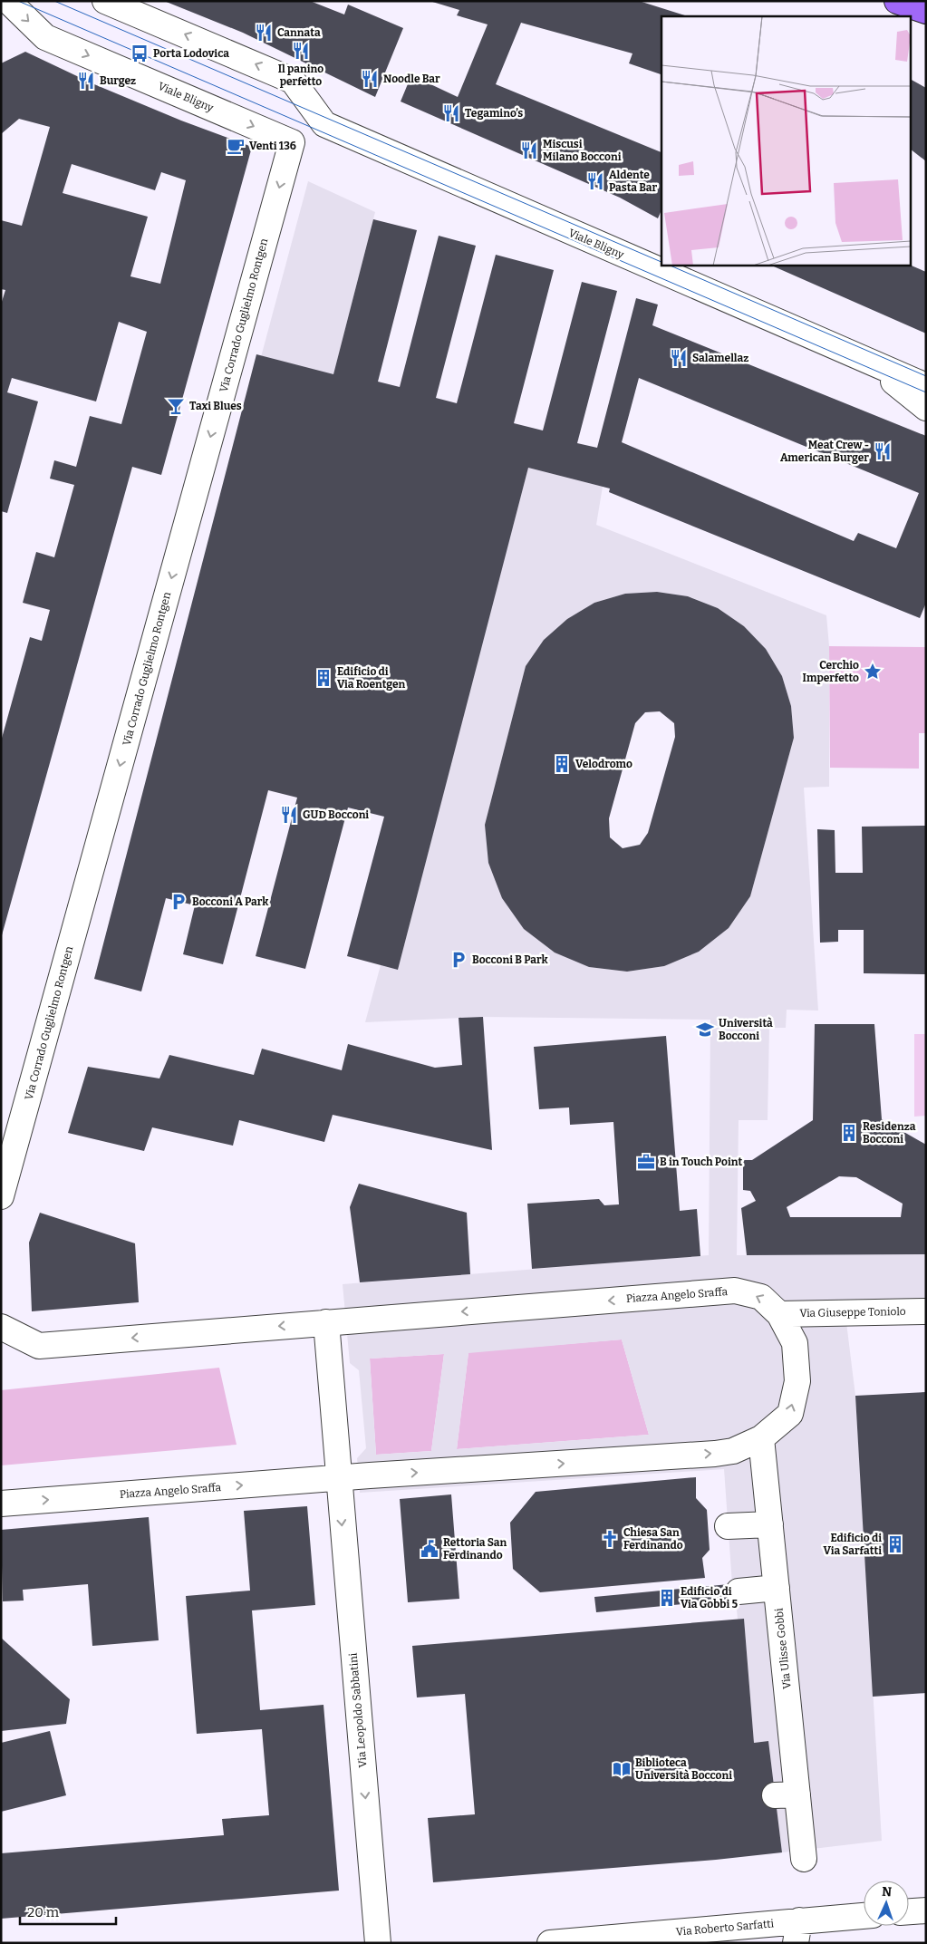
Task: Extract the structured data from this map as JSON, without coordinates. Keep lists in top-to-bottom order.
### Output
{
  "streets": {
    "street": [
      "Viale Bligny",
      "Via Corrado Guglielmo Rontgen",
      "Piazza Angelo Sraffa",
      "Via Giuseppe Toniolo",
      "Via Ulisse Gobbi",
      "Via Leopoldo Sabbatini",
      "Via Roberto Sarfatti"
    ]
  },
  "crossings": [
    ["Viale Bligny", "Via Corrado Guglielmo Rontgen"],
    ["Piazza Angelo Sraffa", "Via Giuseppe Toniolo"],
    ["Piazza Angelo Sraffa", "Via Ulisse Gobbi"],
    ["Piazza Angelo Sraffa", "Via Leopoldo Sabbatini"]
  ],
  "one_way": ["Via Corrado Guglielmo Rontgen", "Via Leopoldo Sabbatini"],
  "places": {
    "restaurant": [
      "Cannata",
      "Il panino perfetto",
      "Noodle Bar",
      "Burgez",
      "Tegamino’s",
      "Miscusi Milano Bocconi",
      "Aldente Pasta Bar",
      "Salamellaz",
      "Meat Crew - American Burger",
      "GUD Bocconi"
    ],
    "bus stop": ["Porta Lodovica"],
    "cafe": ["Venti 136"],
    "bar": ["Taxi Blues"],
    "place": ["Cerchio Imperfetto"],
    "building": [
      "Edificio di Via Roentgen",
      "Velodromo",
      "Residenza Bocconi",
      "Edificio di Via Sarfatti",
      "Edificio di Via Gobbi 5"
    ],
    "parking": ["Bocconi A Park", "Bocconi B Park"],
    "school or university": ["Università Bocconi"],
    "office": ["B in Touch Point"],
    "church": ["Chiesa San Ferdinando"],
    "public building": ["Rettoria San Ferdinando"],
    "library": ["Biblioteca Università Bocconi"]
  },
  "scale_bar": "20 m",
  "north": "top"
}
